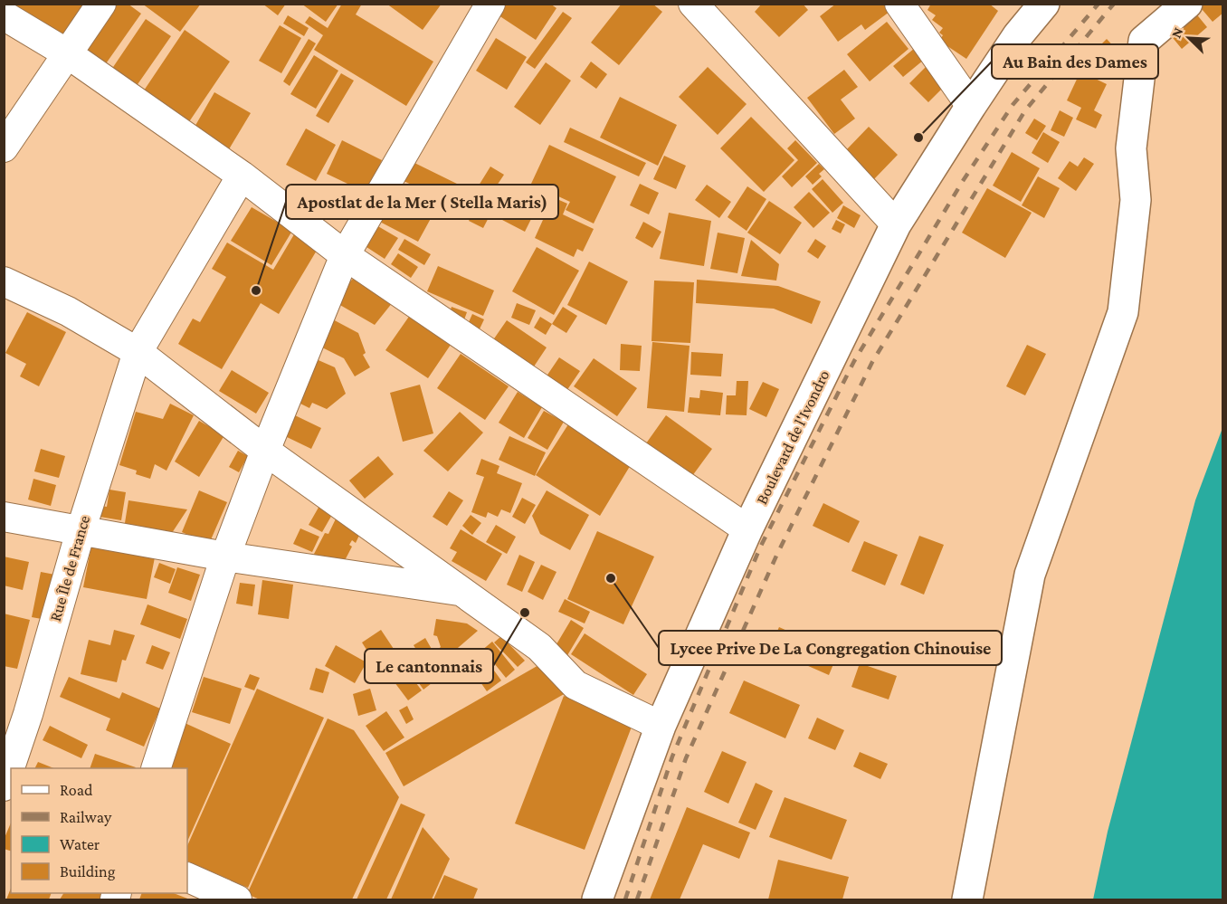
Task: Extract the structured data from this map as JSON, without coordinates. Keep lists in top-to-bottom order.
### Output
{
  "streets": {
    "main road": ["Boulevard de l'Ivondro"],
    "street": ["Rue Île de France"]
  },
  "places": [
    "Au Bain des Dames",
    "Apostlat de la Mer ( Stella Maris)",
    "Lycee Prive De La Congregation Chinouise",
    "Le cantonnais"
  ],
  "legend": [
    "Road",
    "Railway",
    "Water",
    "Building"
  ],
  "north": "top left"
}
